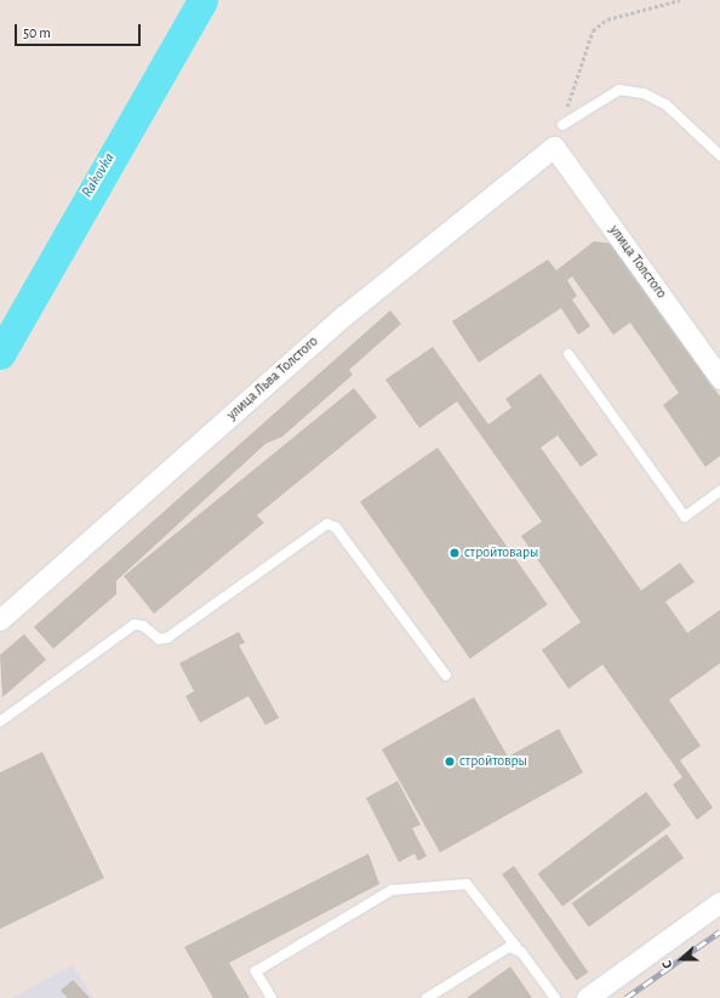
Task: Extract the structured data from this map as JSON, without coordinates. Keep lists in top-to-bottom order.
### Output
{
  "streets": {
    "street": ["улица Толстого", "улица Льва Толстого"]
  },
  "crossings": [
    ["улица Толстого", "улица Льва Толстого"]
  ],
  "water": ["Rakovka"],
  "places": ["стройтовары", "стройтовры"],
  "scale_bar": "50 m",
  "north": "left"
}
